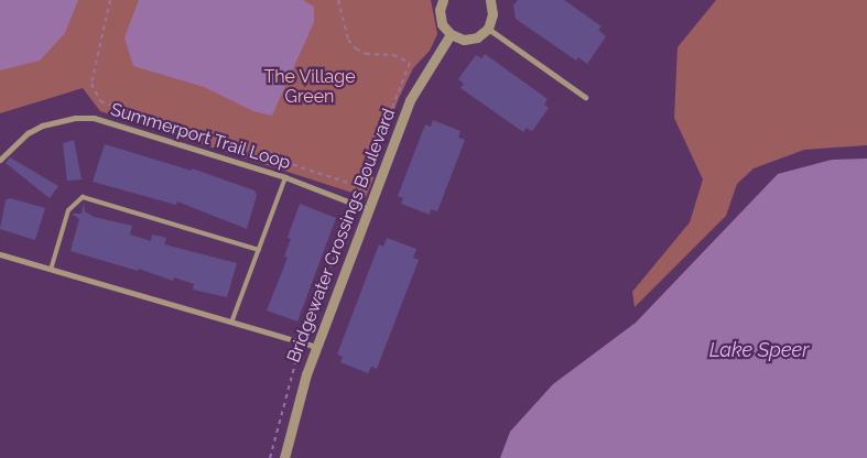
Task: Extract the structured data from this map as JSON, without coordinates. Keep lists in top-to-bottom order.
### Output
{
  "streets": {
    "street": ["Summerport Trail Loop", "Bridgewater Crossings Boulevard"]
  },
  "crossings": [
    ["Summerport Trail Loop", "Bridgewater Crossings Boulevard"]
  ],
  "water": ["Lake Speer"],
  "parks": ["The Village Green"]
}
